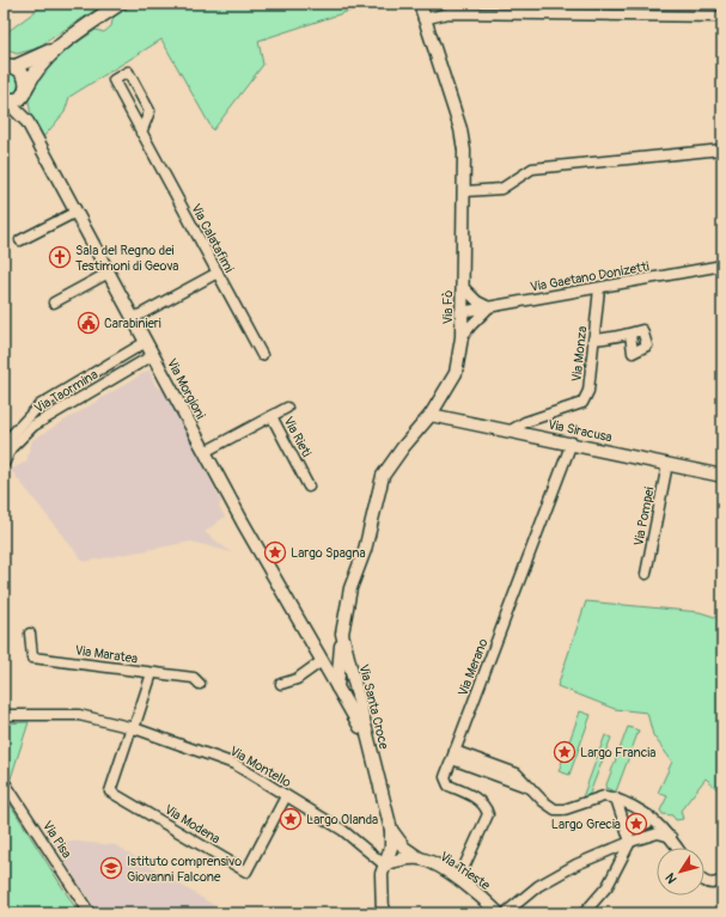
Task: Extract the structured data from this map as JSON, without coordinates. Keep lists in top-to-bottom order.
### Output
{
  "streets": {
    "street": [
      "Via Calatafimi",
      "Via Gaetano Donizetti",
      "Via Fò",
      "Via Monza",
      "Via Morgioni",
      "Via Taormina",
      "Via Siracusa",
      "Via Rieti",
      "Via Pompei",
      "Via Maratea",
      "Via Merano",
      "Via Santa Croce",
      "Via Montello",
      "Via Modena",
      "Via Pisa",
      "Via Trieste"
    ]
  },
  "crossings": [
    ["Via Gaetano Donizetti", "Via Fò"],
    ["Via Gaetano Donizetti", "Via Monza"],
    ["Via Fò", "Via Siracusa"],
    ["Via Fò", "Via Santa Croce"],
    ["Via Monza", "Via Siracusa"],
    ["Via Morgioni", "Via Taormina"],
    ["Via Morgioni", "Via Rieti"],
    ["Via Morgioni", "Via Santa Croce"],
    ["Via Siracusa", "Via Pompei"],
    ["Via Siracusa", "Via Merano"],
    ["Via Merano", "Via Trieste"],
    ["Via Montello", "Via Modena"],
    ["Via Montello", "Via Trieste"]
  ],
  "places": {
    "church": ["Sala del Regno dei Testimoni di Geova"],
    "public building": ["Carabinieri"],
    "place": [
      "Largo Spagna",
      "Largo Francia",
      "Largo Olanda",
      "Largo Grecia"
    ],
    "school or university": ["Istituto comprensivo Giovanni Falcone"]
  },
  "north": "bottom left"
}
